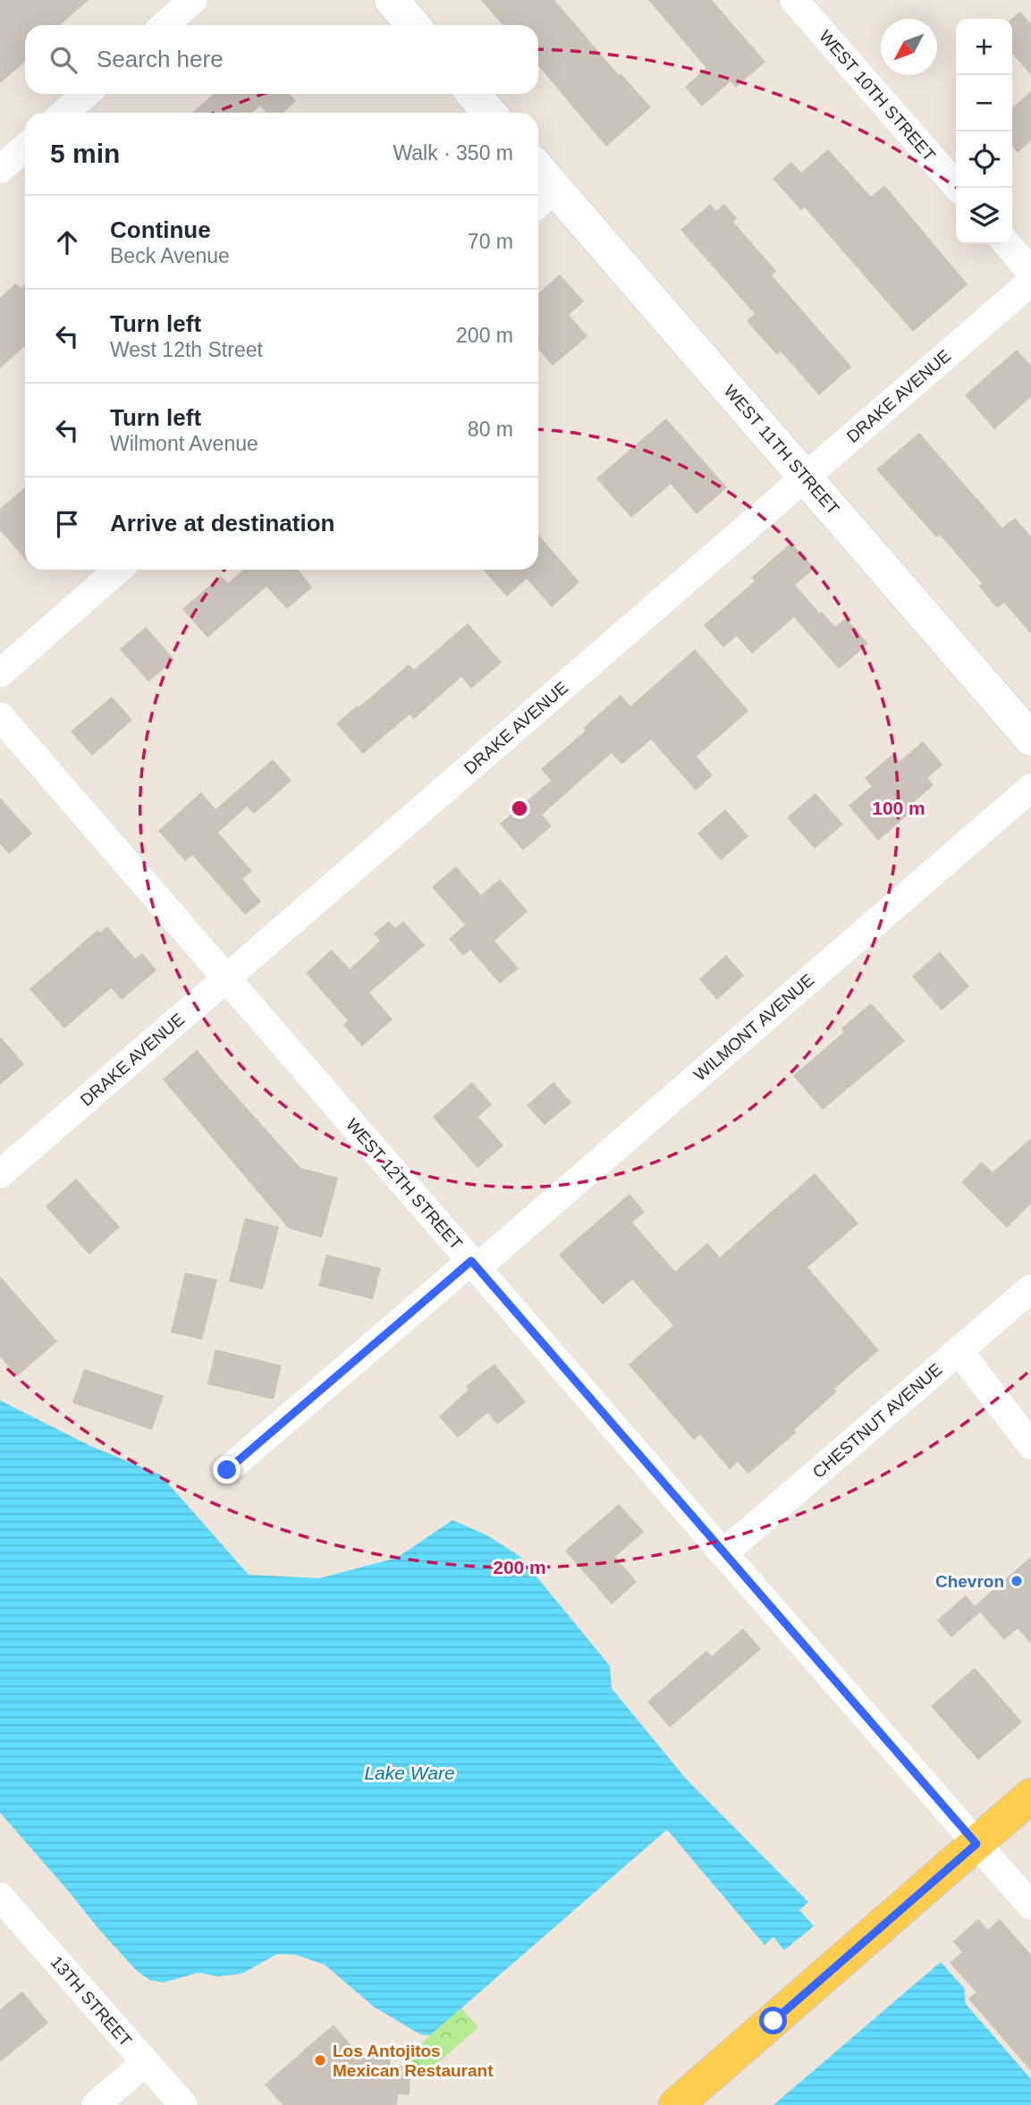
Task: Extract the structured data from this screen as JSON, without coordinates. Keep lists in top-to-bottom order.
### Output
{
  "streets": {
    "main road": ["WEST 11TH STREET"],
    "street": [
      "WEST 10TH STREET",
      "DRAKE AVENUE",
      "WILMONT AVENUE",
      "WEST 12TH STREET",
      "CHESTNUT AVENUE",
      "13TH STREET"
    ]
  },
  "crossings": [
    ["DRAKE AVENUE", "WEST 11TH STREET"],
    ["DRAKE AVENUE", "WEST 12TH STREET"],
    ["WILMONT AVENUE", "WEST 12TH STREET"],
    ["WEST 12TH STREET", "CHESTNUT AVENUE"]
  ],
  "water": ["Lake Ware"],
  "places": ["Chevron", "Los Antojitos Mexican Restaurant"],
  "north": "bottom left",
  "page": {
    "map_buttons": ["+", "−"],
    "search": "Search here",
    "heading": ["5 min", "Walk · 350 m"],
    "list": [
      ["Continue", "Beck Avenue", "70 m"],
      ["Turn left", "West 12th Street", "200 m"],
      ["Turn left", "Wilmont Avenue", "80 m"],
      "Arrive at destination"
    ]
  },
  "rings": ["100 m", "200 m"]
}
